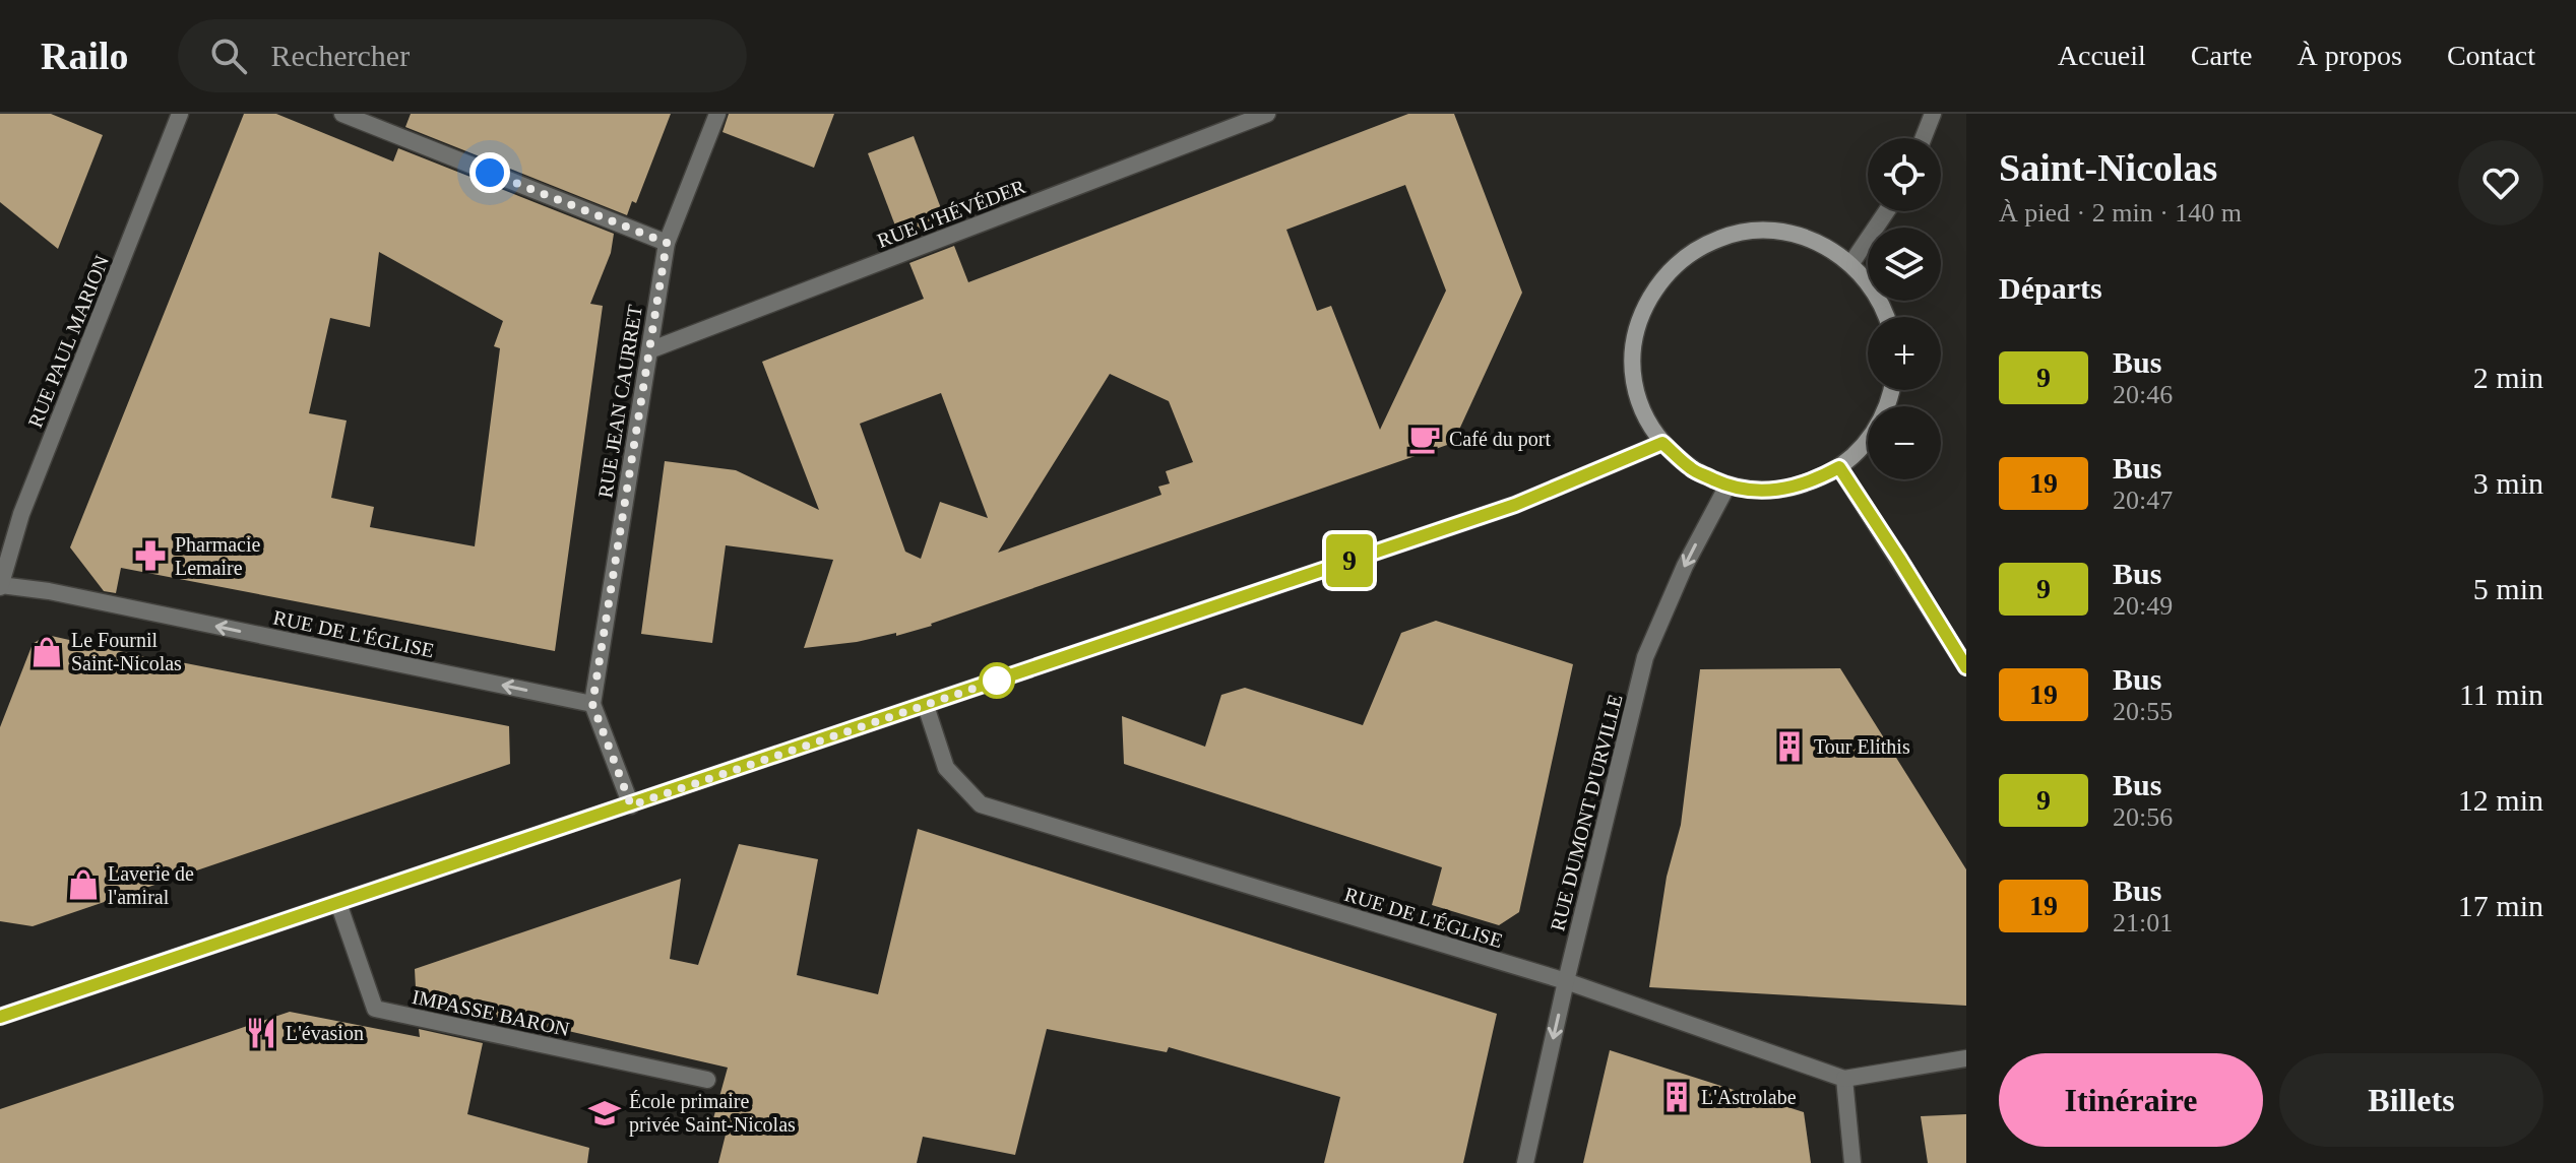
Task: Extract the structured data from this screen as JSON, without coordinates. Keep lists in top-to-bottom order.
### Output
{
  "streets": {
    "street": [
      "RUE L'HÉVÉDER",
      "RUE PAUL MARION",
      "RUE JEAN CAURRET",
      "RUE DE L'ÉGLISE",
      "RUE DUMONT D'URVILLE",
      "IMPASSE BARON"
    ]
  },
  "crossings": [
    ["RUE L'HÉVÉDER", "RUE JEAN CAURRET"],
    ["RUE PAUL MARION", "RUE DE L'ÉGLISE"],
    ["RUE JEAN CAURRET", "RUE DE L'ÉGLISE"],
    ["RUE DE L'ÉGLISE", "RUE DUMONT D'URVILLE"]
  ],
  "one_way": ["RUE DUMONT D'URVILLE"],
  "places": {
    "cafe": ["Café du port"],
    "pharmacy": ["Pharmacie Lemaire"],
    "shop": ["Le Fournil Saint-Nicolas", "Laverie de l'amiral"],
    "building": ["Tour Elithis", "L'Astrolabe"],
    "restaurant": ["L'évasion"],
    "school or university": ["École primaire privée Saint-Nicolas"]
  },
  "lines": ["bus line 9"],
  "page": {
    "header": "Railo",
    "search": "Rechercher",
    "nav": [
      "Accueil",
      "Carte",
      "À propos",
      "Contact"
    ],
    "on_map": "9",
    "heading": [
      ["Saint-Nicolas", "À pied · 2 min · 140 m"],
      "Départs"
    ],
    "map_buttons": ["+", "−"],
    "list": [
      {
        "mark": "9",
        "name": "Bus",
        "note": "20:46",
        "value": "2 min"
      },
      {
        "mark": "19",
        "name": "Bus",
        "note": "20:47",
        "value": "3 min"
      },
      {
        "mark": "9",
        "name": "Bus",
        "note": "20:49",
        "value": "5 min"
      },
      {
        "mark": "19",
        "name": "Bus",
        "note": "20:55",
        "value": "11 min"
      },
      {
        "mark": "9",
        "name": "Bus",
        "note": "20:56",
        "value": "12 min"
      },
      {
        "mark": "19",
        "name": "Bus",
        "note": "21:01",
        "value": "17 min"
      }
    ],
    "buttons": ["Itinéraire", "Billets"]
  }
}
